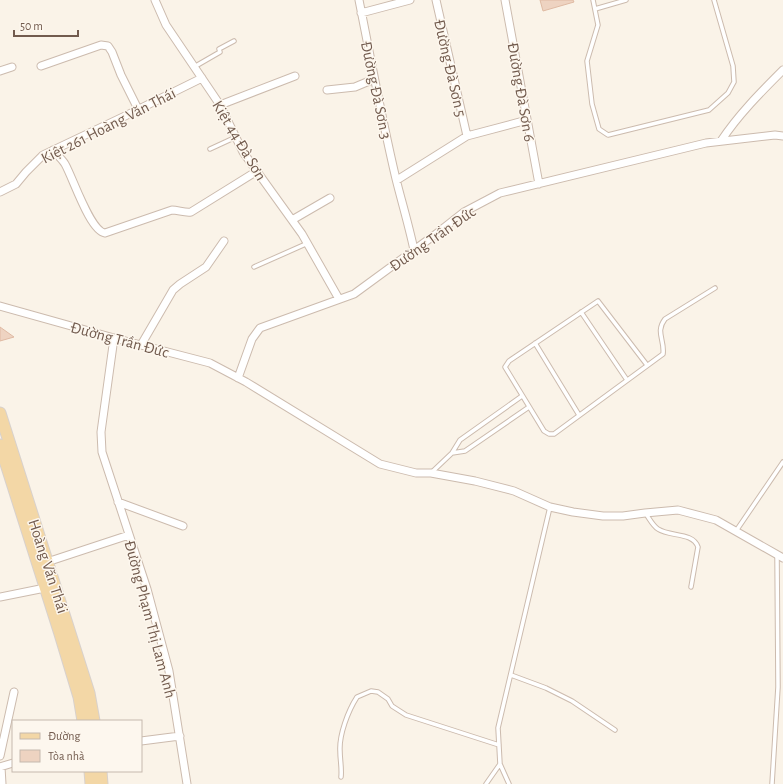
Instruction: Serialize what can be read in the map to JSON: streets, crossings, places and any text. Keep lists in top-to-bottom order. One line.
{"streets":{"main road":["Hoàng Văn Thái"],"street":["Đường Đà Sơn 5","Đường Đà Sơn 3","Đường Đà Sơn 6","Kiệt 261 Hoàng Văn Thái","Kiệt 44 Đà Sơn","Đường Trần Đức","Đường Phạm Thị Lam Anh"]},"crossings":[["Đường Đà Sơn 3","Đường Trần Đức"],["Đường Đà Sơn 6","Đường Trần Đức"],["Kiệt 261 Hoàng Văn Thái","Kiệt 44 Đà Sơn"],["Kiệt 44 Đà Sơn","Đường Trần Đức"],["Đường Trần Đức","Đường Phạm Thị Lam Anh"]],"legend":["Đường","Tòa nhà"],"scale_bar":"50 m"}
